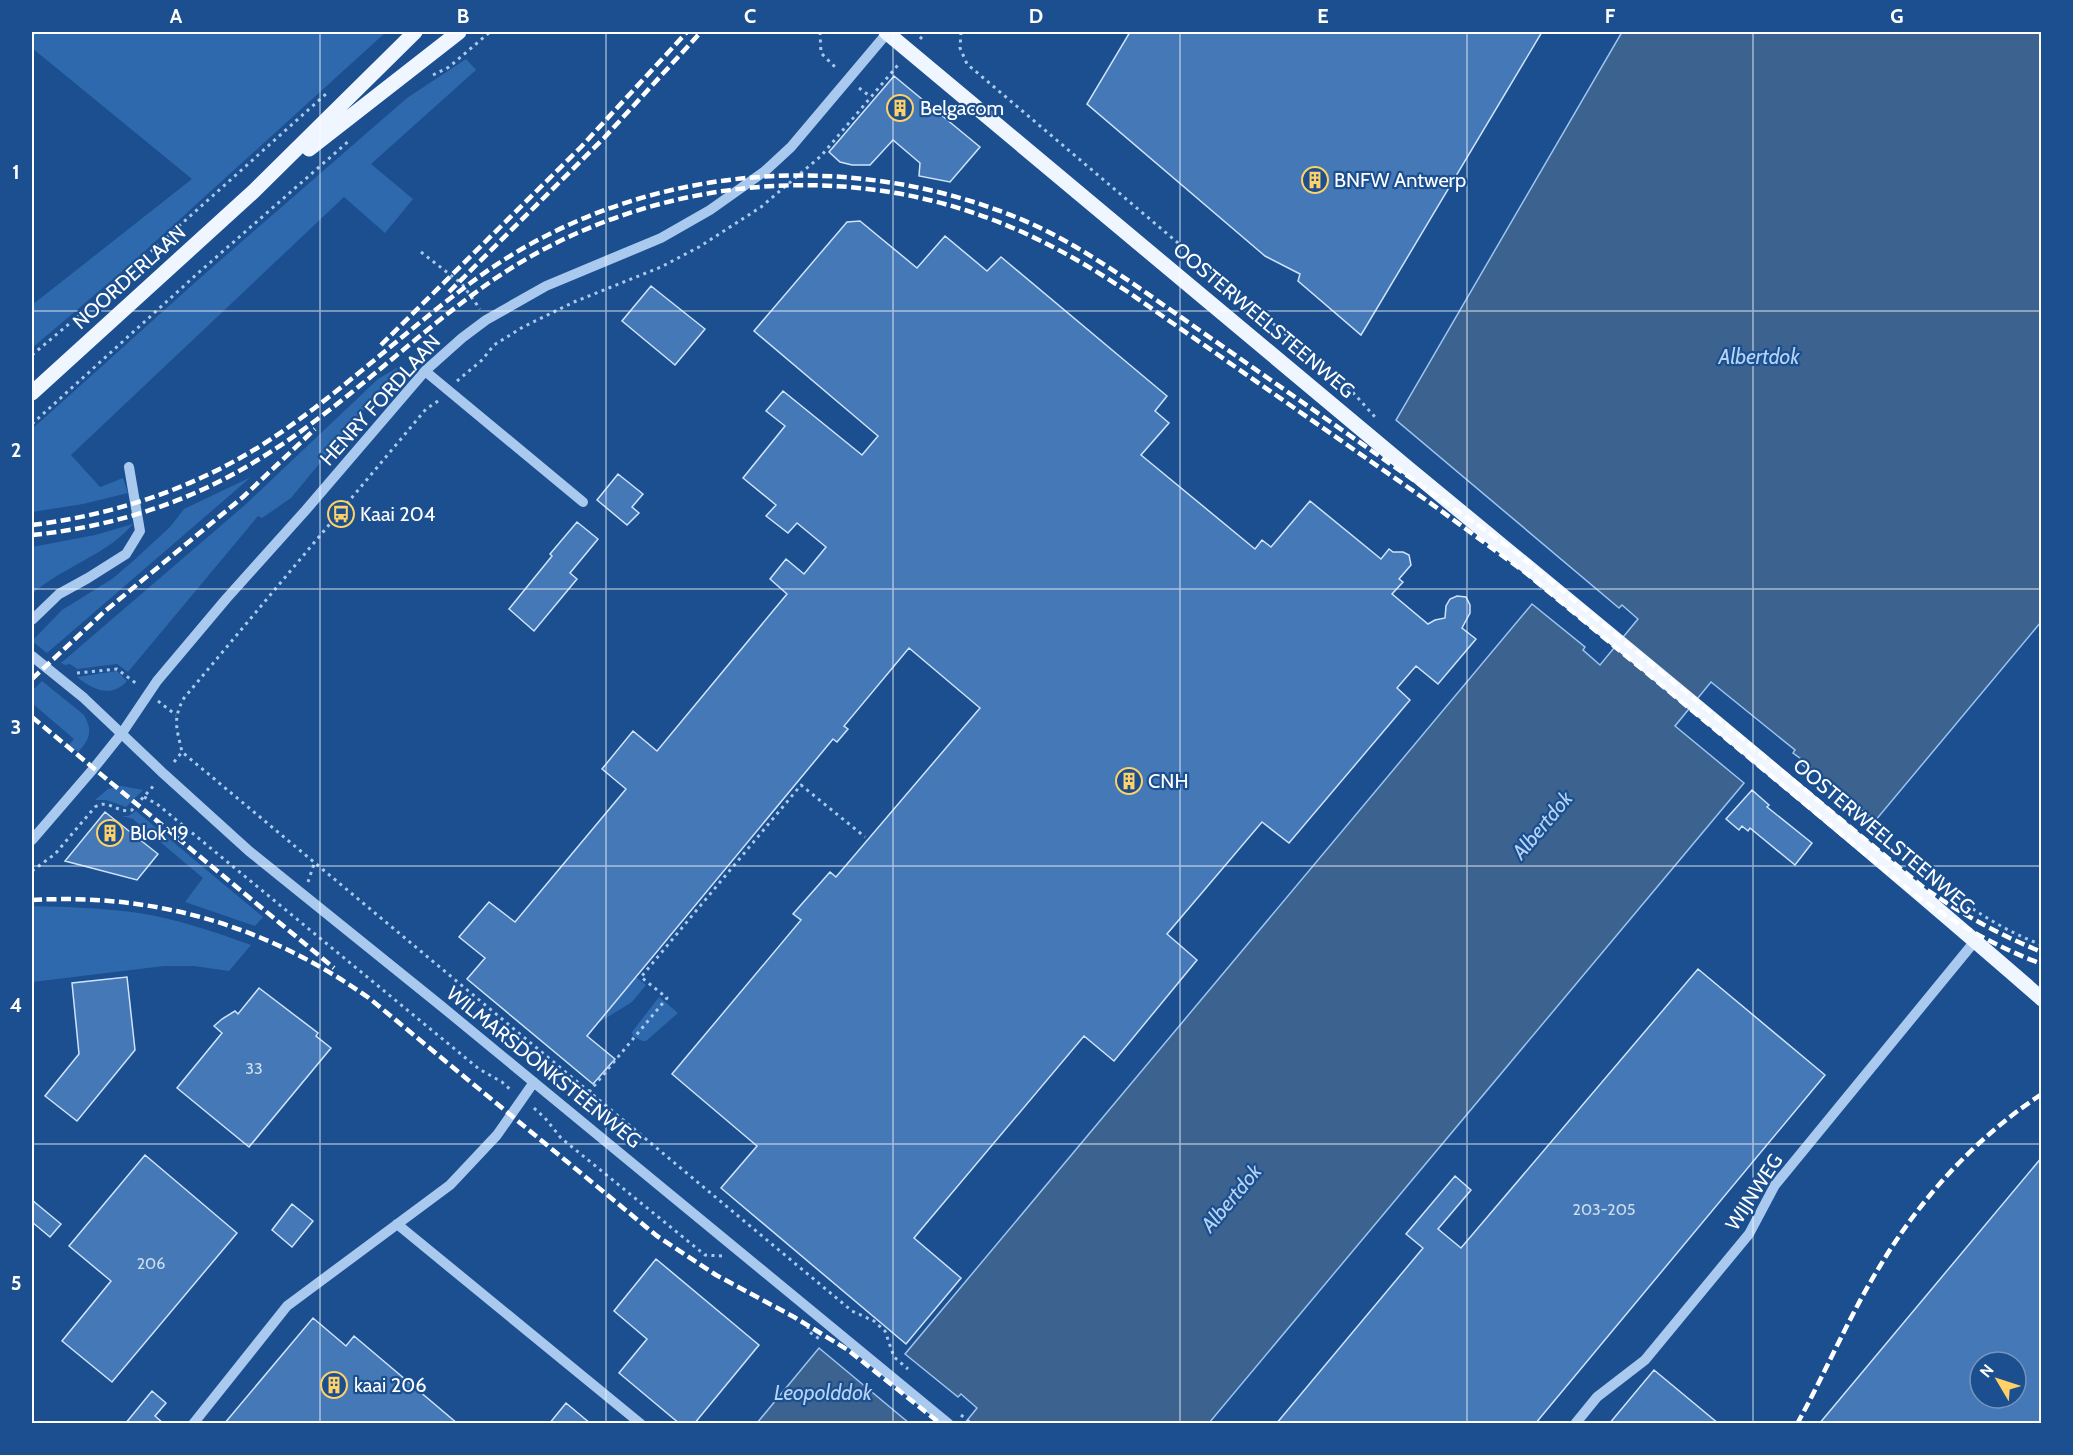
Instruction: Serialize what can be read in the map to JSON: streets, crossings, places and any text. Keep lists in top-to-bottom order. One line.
{"streets":{"main road":["NOORDERLAAN","OOSTERWEELSTEENWEG"],"street":["HENRY FORDLAAN","WILMARSDONKSTEENWEG","WIJNWEG"]},"crossings":[["OOSTERWEELSTEENWEG","HENRY FORDLAAN"],["OOSTERWEELSTEENWEG","WIJNWEG"],["HENRY FORDLAAN","WILMARSDONKSTEENWEG"]],"water":["Albertdok","Leopolddok"],"places":{"building":["Belgacom","BNFW Antwerp","CNH","Blok 19","kaai 206"],"bus stop":["Kaai 204"]},"house_numbers":["33","203-205","206"],"north":"top left","grid":{"columns":["A","B","C","D","E","F","G"],"rows":["1","2","3","4","5"]}}
